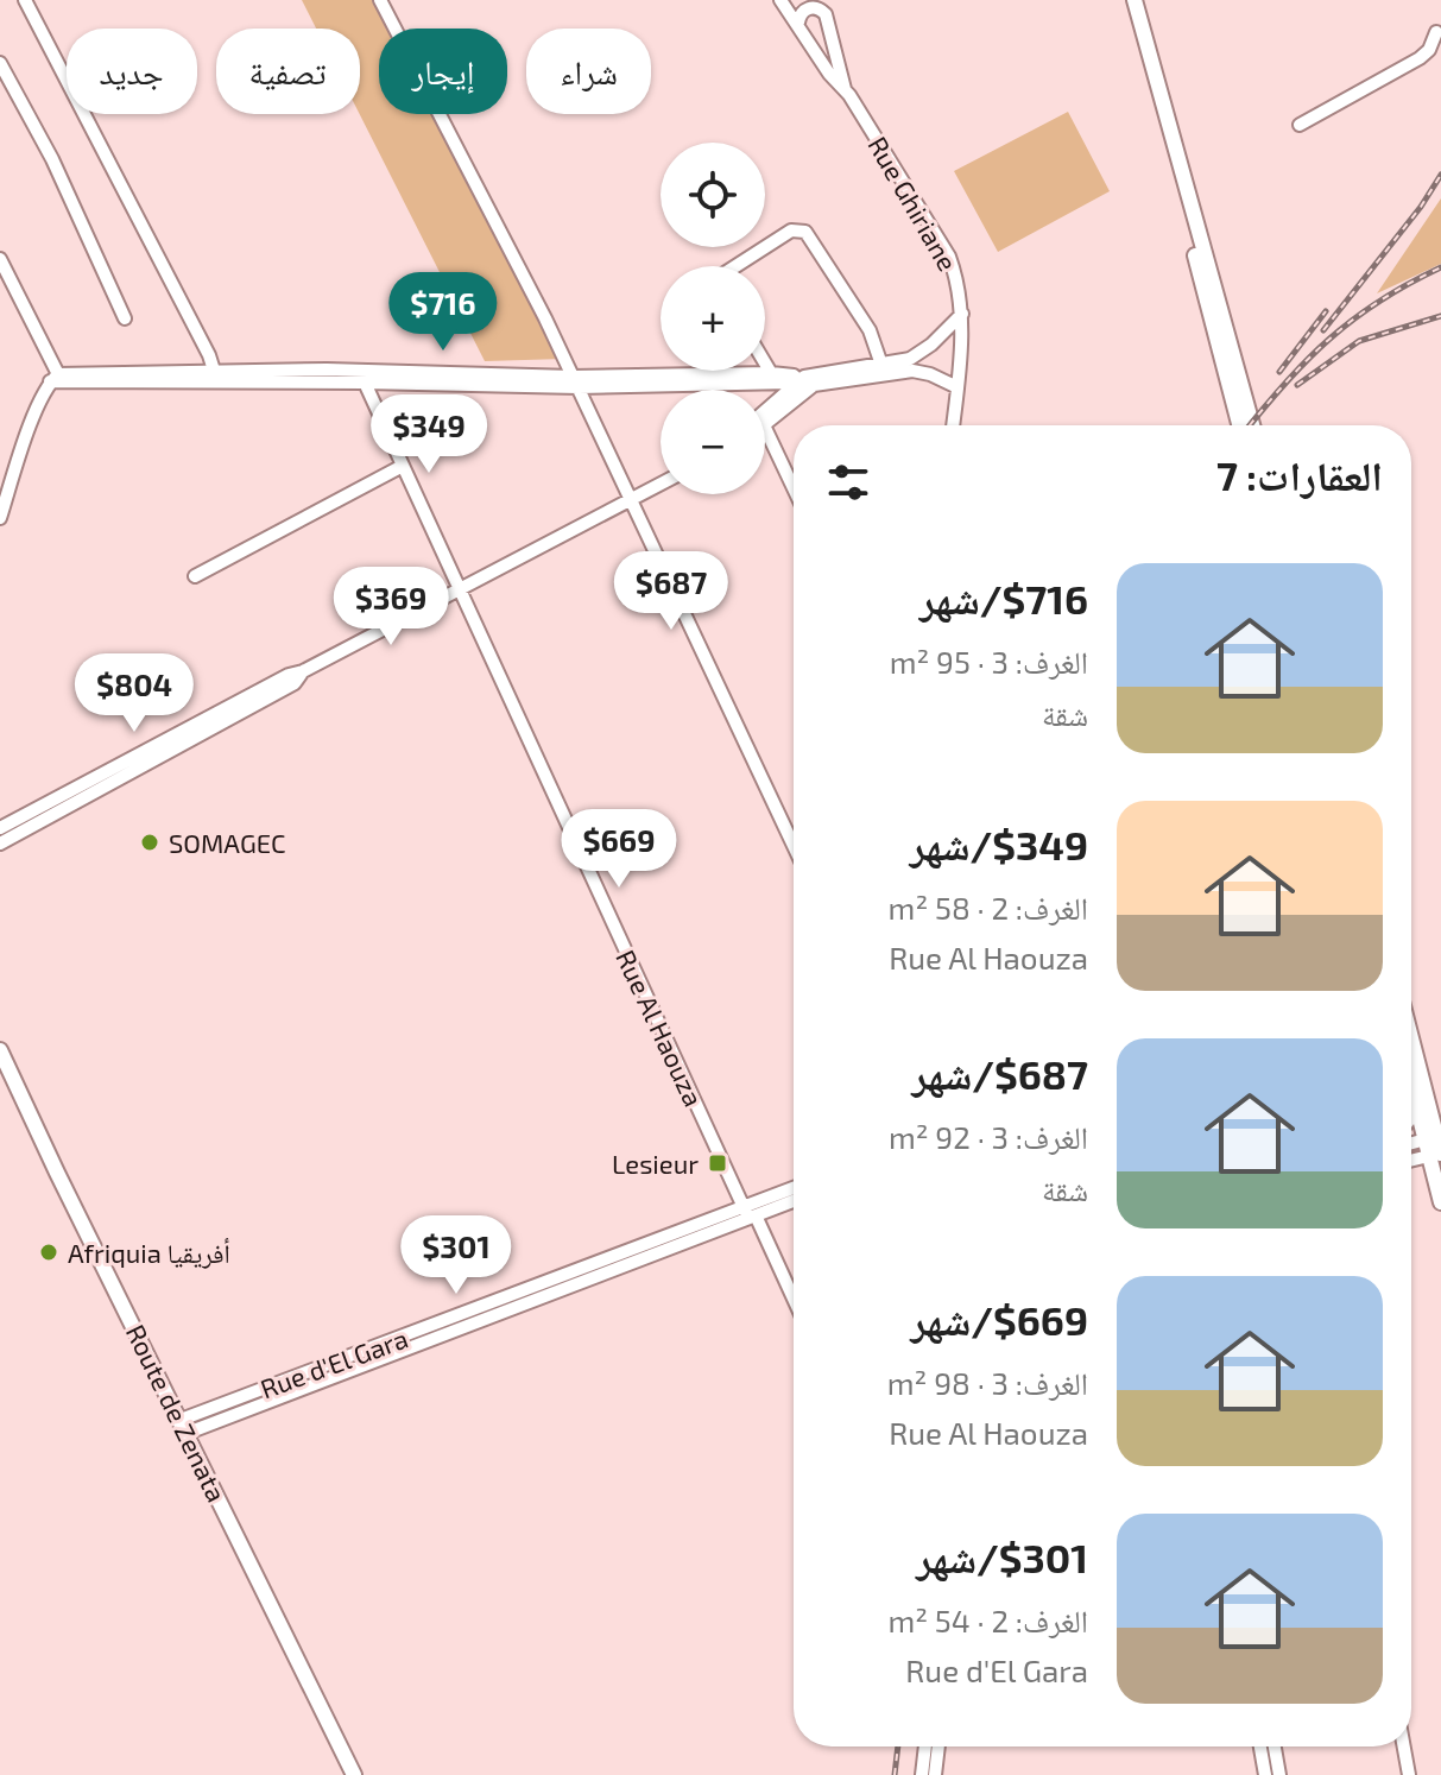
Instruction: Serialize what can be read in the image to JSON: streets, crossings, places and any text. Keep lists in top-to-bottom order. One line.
{"streets":{"main road":["Route de Zenata"],"street":["Rue Ghiriane","Rue Al Haouza","Rue d'El Gara"]},"crossings":[["Rue Al Haouza","Rue d'El Gara"],["Rue d'El Gara","Route de Zenata"]],"places":{"other":["SOMAGEC","Afriquia أفريقيا"],"transit":["Lesieur"]},"page":{"chip":["شراء","إيجار","تصفية","جديد"],"map_buttons":["+","−"],"price":["$716","$349","$687","$369","$804","$669","$301"],"heading":"العقارات: 7","list":[{"name":"$716/شهر","note":"الغرف: 3 · 95 m² · شقة"},{"name":"$349/شهر","note":"الغرف: 2 · 58 m² · Rue Al Haouza"},{"name":"$687/شهر","note":"الغرف: 3 · 92 m² · شقة"},{"name":"$669/شهر","note":"الغرف: 3 · 98 m² · Rue Al Haouza"},{"name":"$301/شهر","note":"الغرف: 2 · 54 m² · Rue d'El Gara"}]}}
